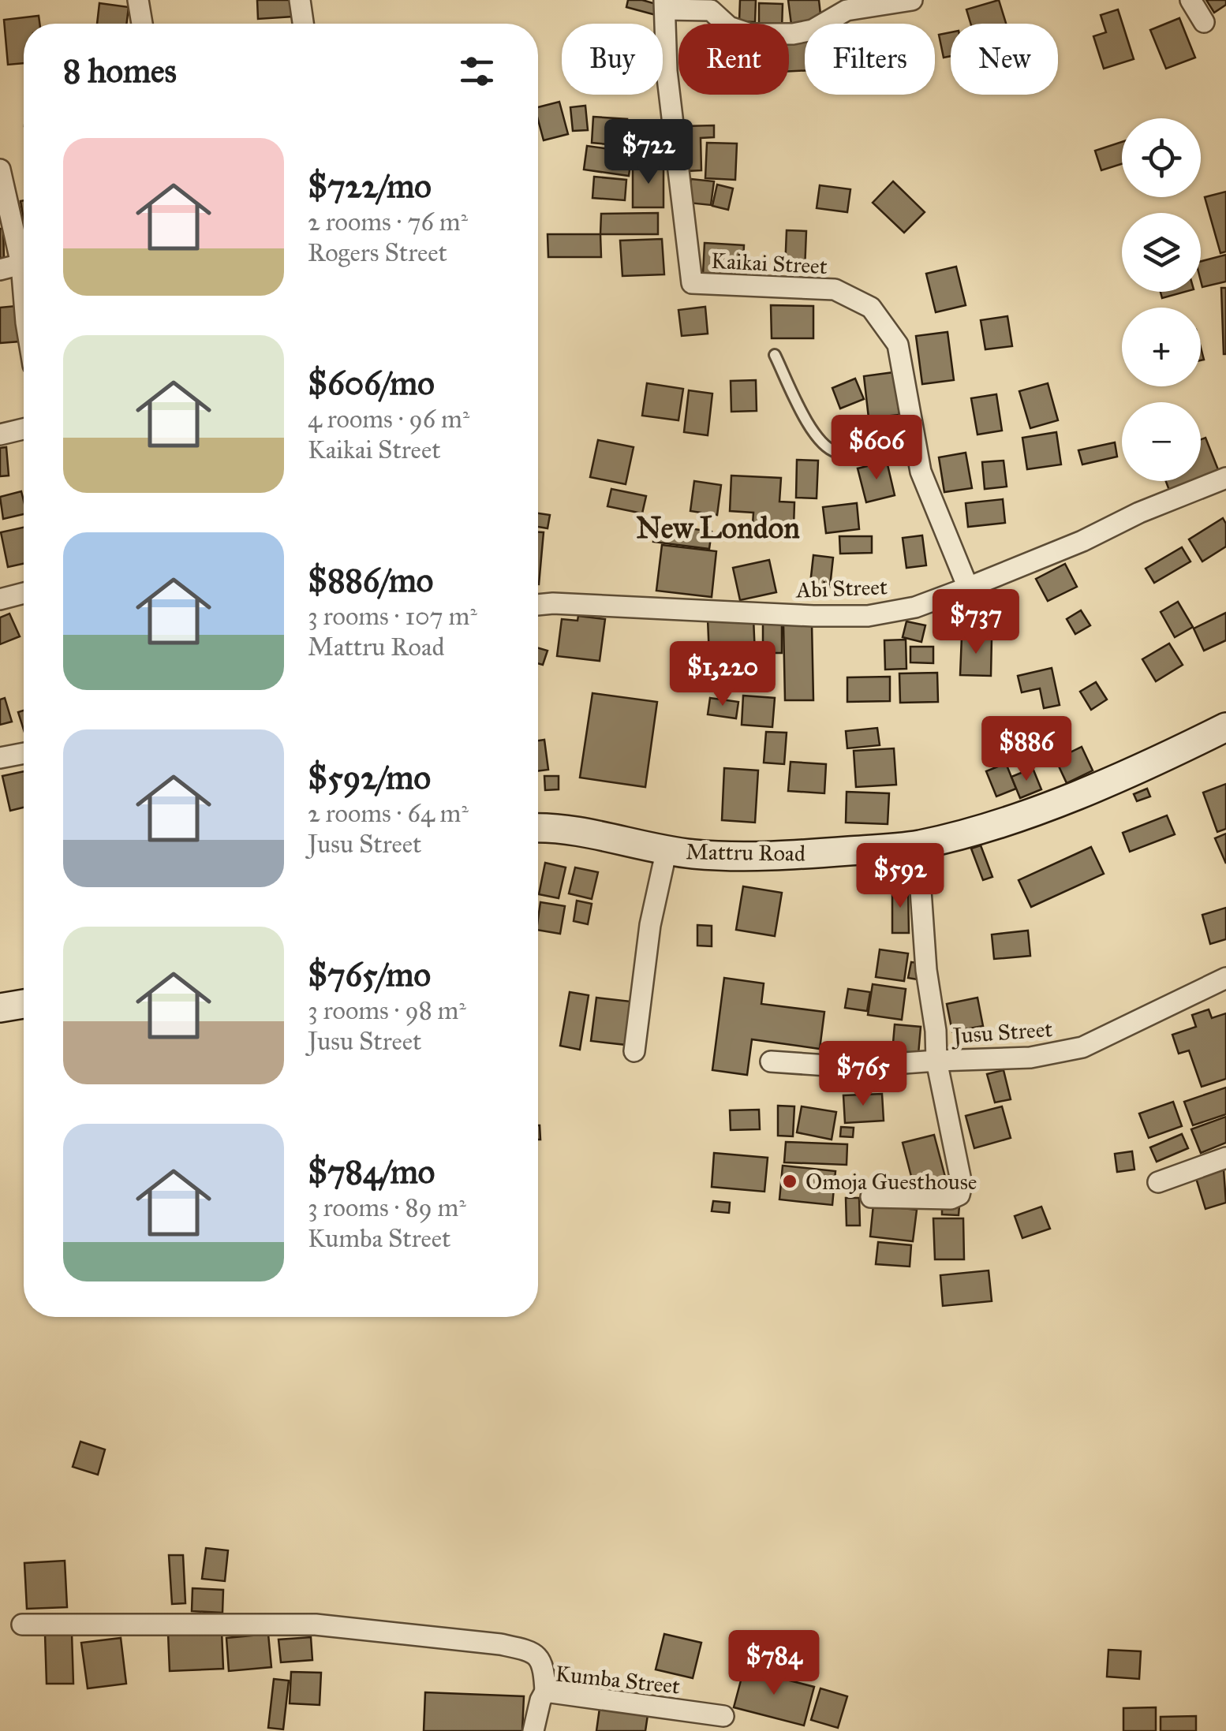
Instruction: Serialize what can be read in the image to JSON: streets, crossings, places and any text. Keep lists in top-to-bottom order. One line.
{"streets":{"main road":["Mattru Road"],"street":["Kaikai Street","Abi Street","Jusu Street","Kumba Street"]},"crossings":[["Kaikai Street","Abi Street"],["Mattru Road","Jusu Street"]],"districts":["New London"],"places":["Omoja Guesthouse"],"page":{"chip":["Buy","Rent","Filters","New"],"heading":"8 homes","map_buttons":["+","−"],"list":[{"name":"$722/mo","note":"2 rooms · 76 m² · Rogers Street"},{"name":"$606/mo","note":"4 rooms · 96 m² · Kaikai Street"},{"name":"$886/mo","note":"3 rooms · 107 m² · Mattru Road"},{"name":"$592/mo","note":"2 rooms · 64 m² · Jusu Street"},{"name":"$765/mo","note":"3 rooms · 98 m² · Jusu Street"},{"name":"$784/mo","note":"3 rooms · 89 m² · Kumba Street"}],"price":["$722","$606","$737","$1,220","$886","$592","$765","$784"]}}
